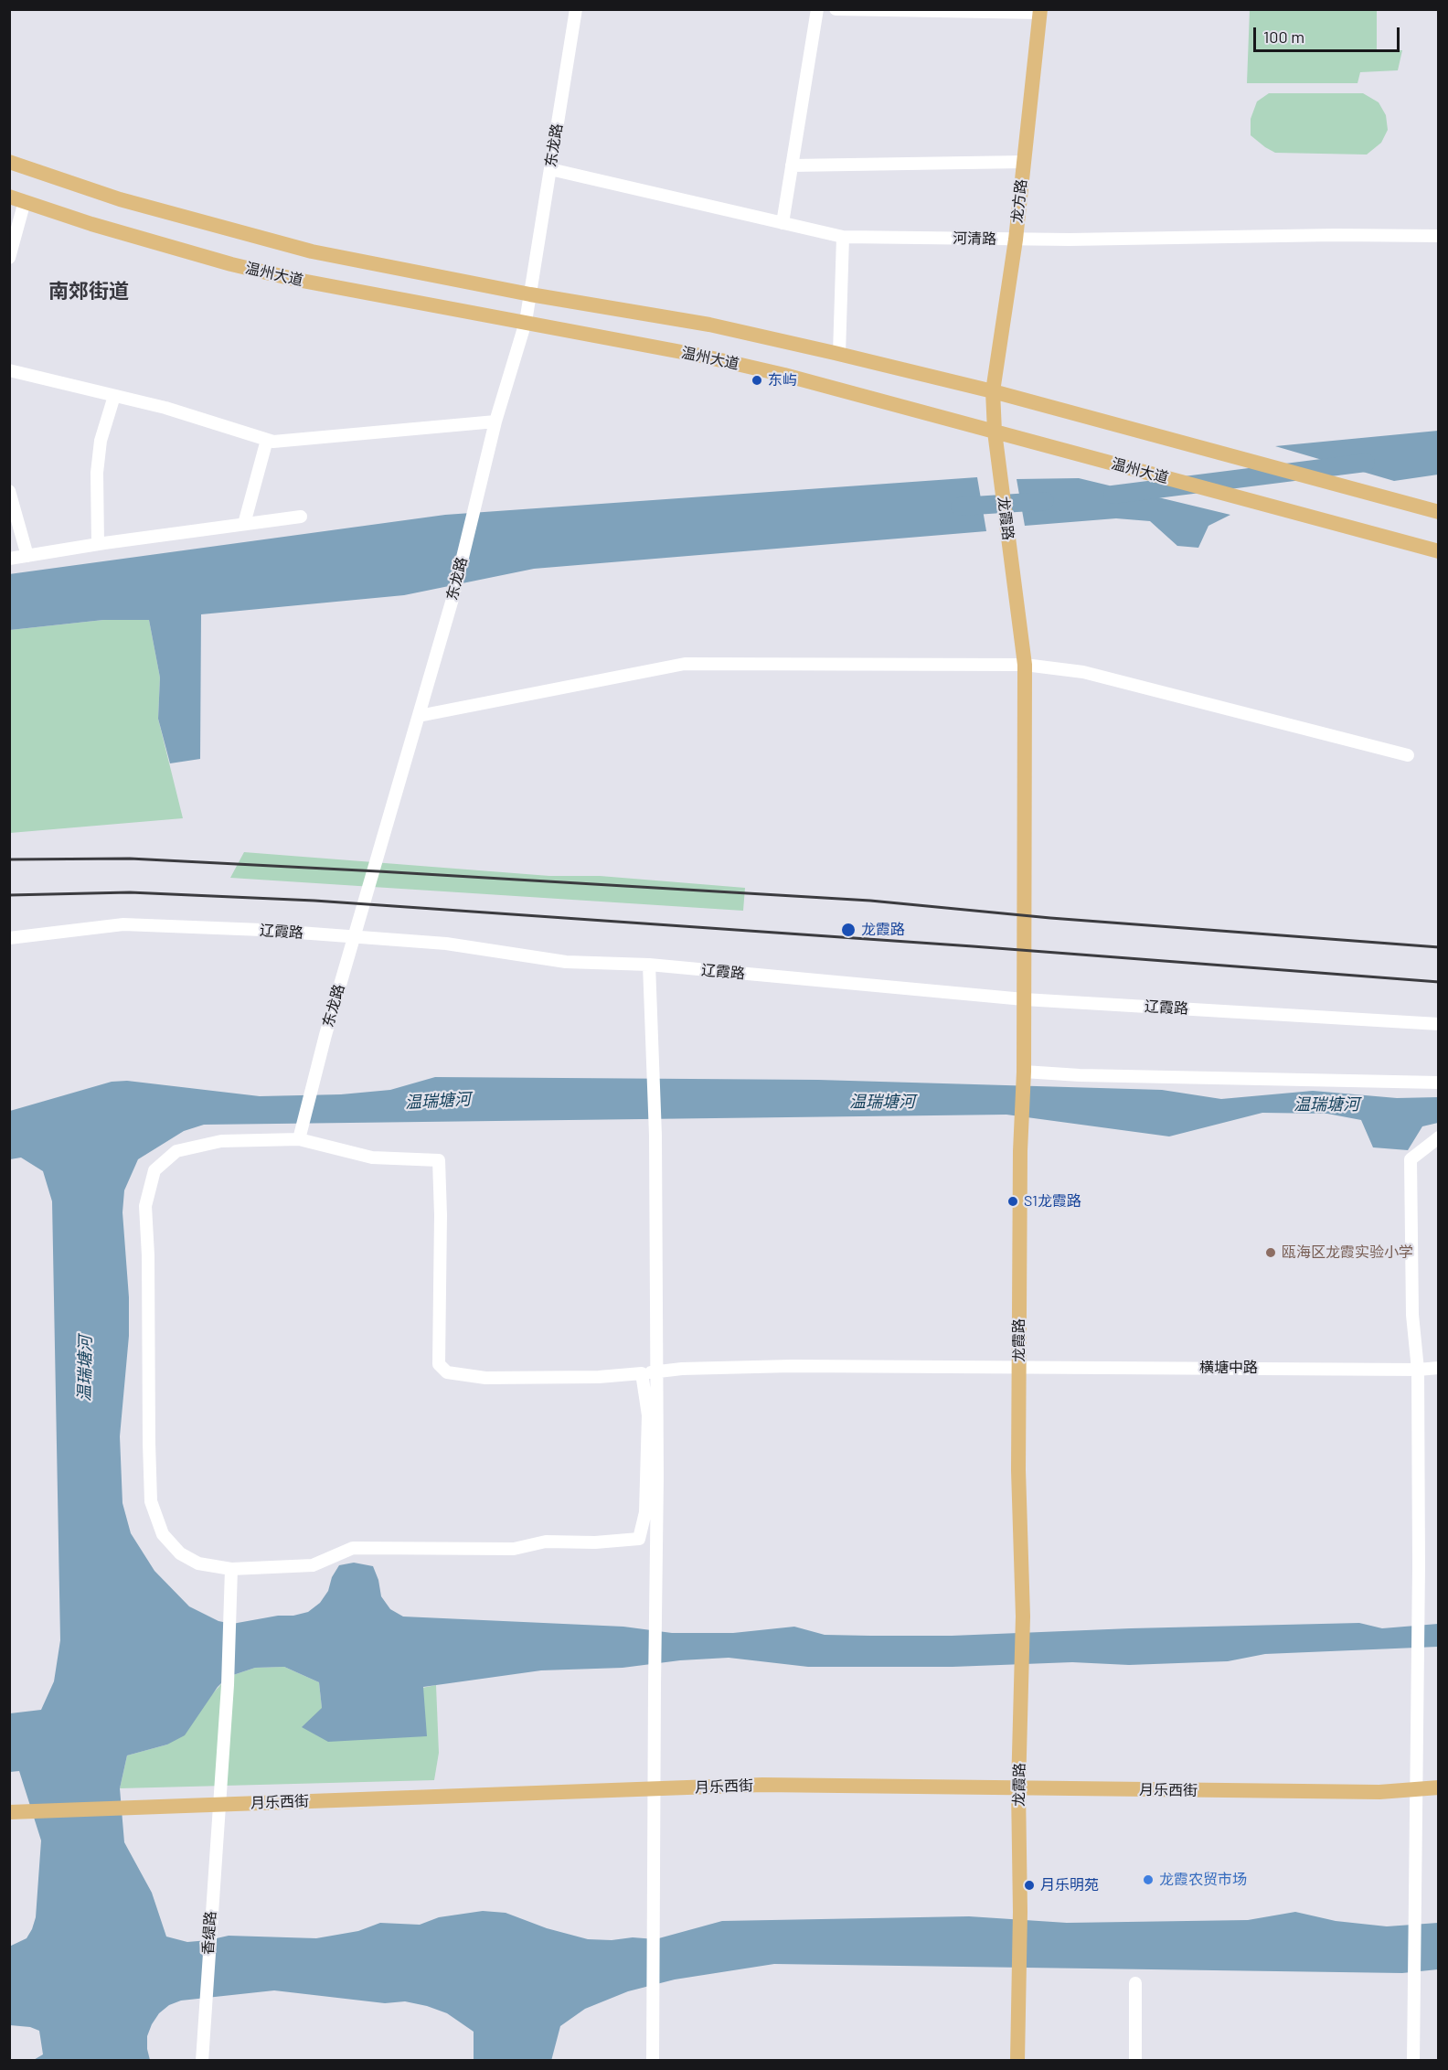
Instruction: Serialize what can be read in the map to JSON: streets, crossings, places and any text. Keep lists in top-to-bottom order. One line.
{"streets":{"main road":["龙方路","温州大道","龙霞路","月乐西街"],"street":["东龙路","河清路","辽霞路","横塘中路","香缇路"]},"crossings":[["东龙路","河清路"],["东龙路","温州大道"],["东龙路","横塘中路"],["龙方路","河清路"],["龙方路","温州大道"],["龙方路","龙霞路"],["温州大道","龙霞路"],["龙霞路","辽霞路"],["龙霞路","横塘中路"],["龙霞路","月乐西街"],["月乐西街","香缇路"]],"districts":["南郊街道"],"water":["温瑞塘河"],"places":["东屿","龙霞路","S1龙霞路","瓯海区龙霞实验小学","龙霞农贸市场","月乐明苑"],"scale_bar":"100 m"}
